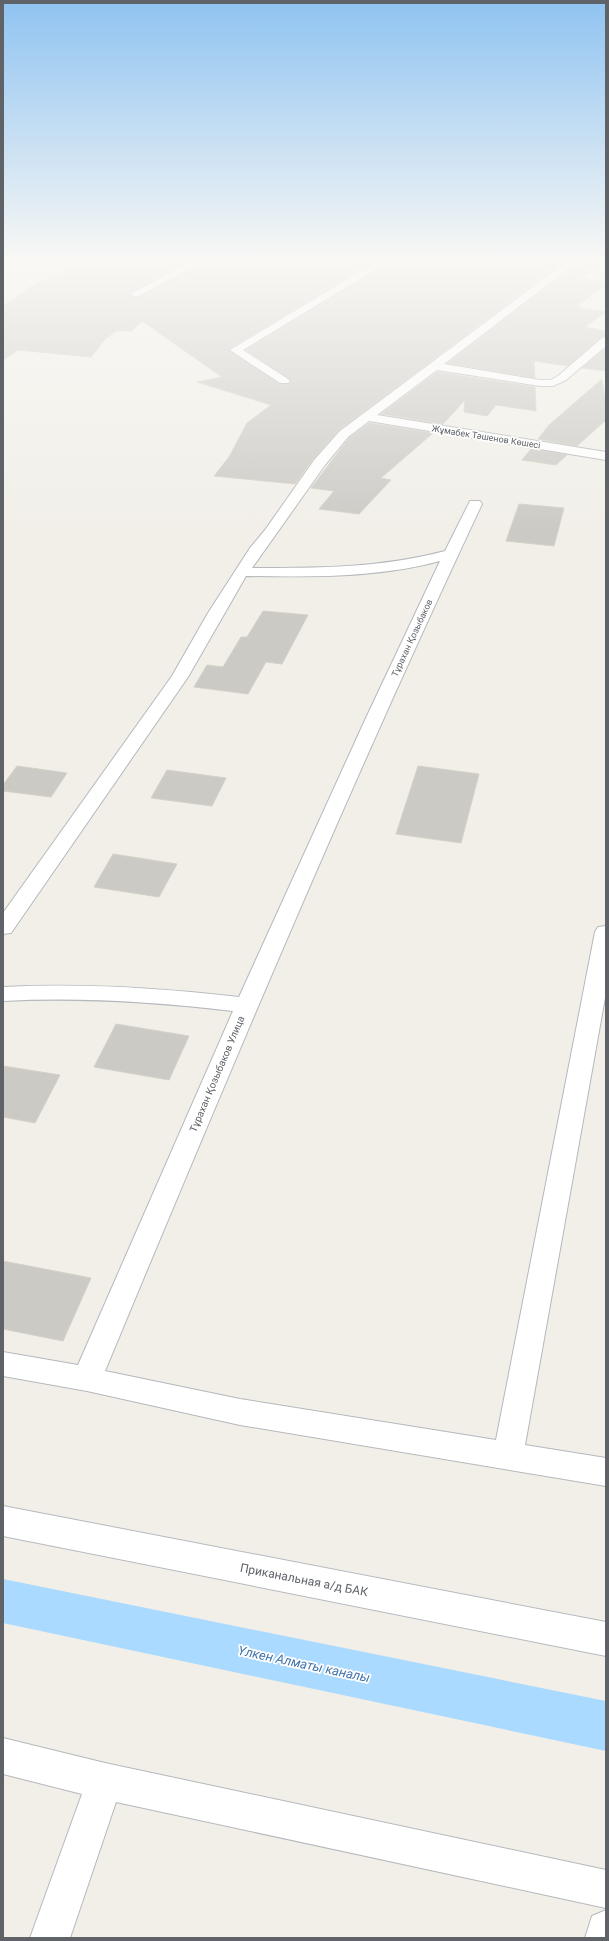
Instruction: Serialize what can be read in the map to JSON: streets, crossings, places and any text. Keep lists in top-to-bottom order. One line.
{"streets":{"street":["Жұмабек Тәшенов Көшесі","Тұрахан Қозыбаков","Тұрахан Қозыбаков Улица","Приканальная а/д БАК"]},"crossings":[["Тұрахан Қозыбаков","Тұрахан Қозыбаков Улица"]],"water":["Үлкен Алматы каналы"]}
